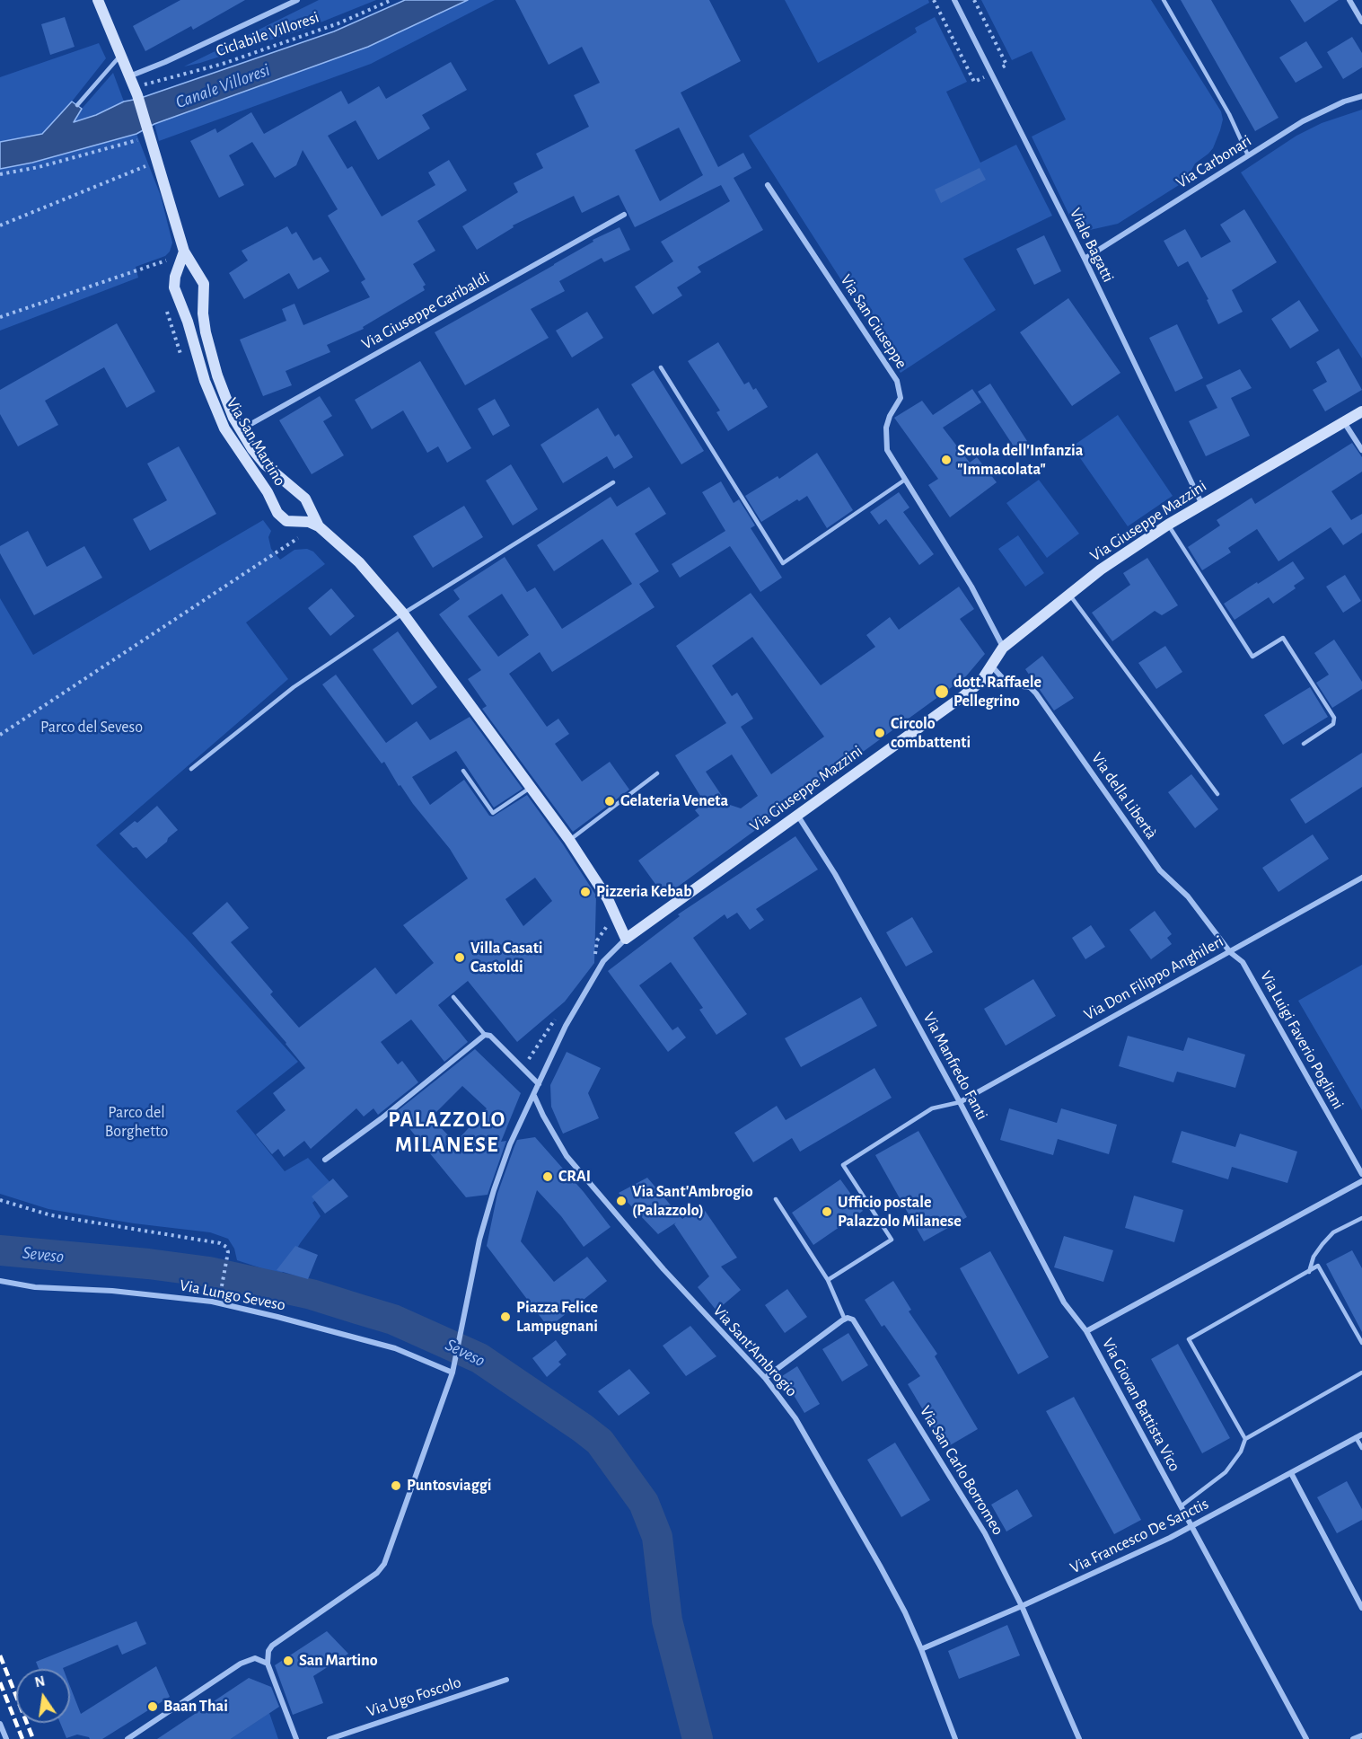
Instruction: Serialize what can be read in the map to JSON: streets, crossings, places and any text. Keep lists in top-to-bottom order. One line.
{"streets":{"street":["Via Carbonari","Viale Bagatti","Via Giuseppe Garibaldi","Via San Giuseppe","Via San Martino","Via Giuseppe Mazzini","Via della Libertà","Via Don Filippo Anghileri","Via Luigi Faverio Pogliani","Via Manfredo Fanti","Via Lungo Seveso","Via Sant'Ambrogio","Via Giovan Battista Vico","Via San Carlo Borromeo","Via Francesco De Sanctis","Via Ugo Foscolo"],"path":["Ciclabile Villoresi"]},"crossings":[["Via Carbonari","Viale Bagatti"],["Viale Bagatti","Via Giuseppe Mazzini"],["Via Giuseppe Garibaldi","Via San Martino"],["Via San Giuseppe","Via Giuseppe Mazzini"],["Via San Martino","Via Giuseppe Mazzini"],["Via Giuseppe Mazzini","Via della Libertà"],["Via Giuseppe Mazzini","Via Manfredo Fanti"],["Via Giuseppe Mazzini","Via Lungo Seveso"],["Via Giuseppe Mazzini","Via Sant'Ambrogio"],["Via della Libertà","Via Don Filippo Anghileri"],["Via della Libertà","Via Luigi Faverio Pogliani"],["Via Don Filippo Anghileri","Via Luigi Faverio Pogliani"],["Via Don Filippo Anghileri","Via Manfredo Fanti"],["Via Manfredo Fanti","Via Giovan Battista Vico"],["Via Sant'Ambrogio","Via Francesco De Sanctis"],["Via Giovan Battista Vico","Via Francesco De Sanctis"],["Via San Carlo Borromeo","Via Francesco De Sanctis"]],"districts":["PALAZZOLO MILANESE"],"water":["Canale Villoresi","Seveso"],"parks":["Parco del Seveso","Parco del Borghetto"],"places":["Scuola dell'Infanzia \"Immacolata\"","dott. Raffaele Pellegrino","Circolo combattenti","Gelateria Veneta","Pizzeria Kebab","Villa Casati Castoldi","CRAI","Via Sant'Ambrogio (Palazzolo)","Ufficio postale Palazzolo Milanese","Piazza Felice Lampugnani","Puntosviaggi","San Martino","Baan Thai"],"north":"top"}
